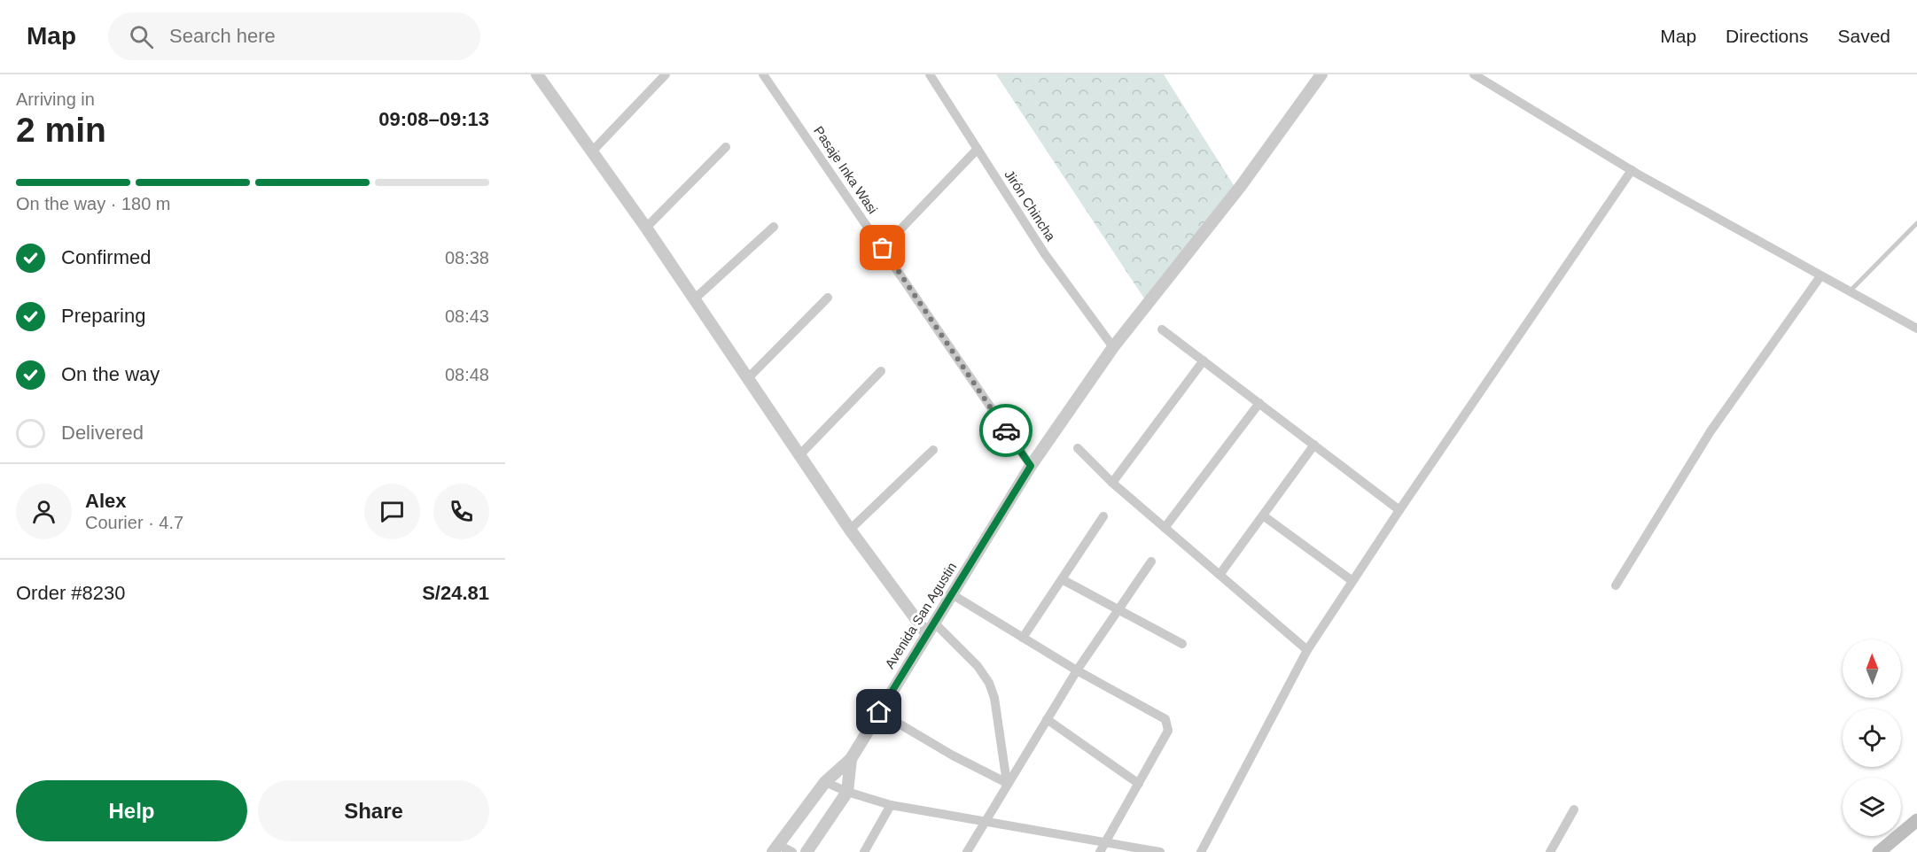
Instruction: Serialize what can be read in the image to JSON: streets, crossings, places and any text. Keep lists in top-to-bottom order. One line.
{"streets":{"street":["Pasaje Inka Wasi","Jirón Chincha","Avenida San Agustin"]},"crossings":[["Pasaje Inka Wasi","Avenida San Agustin"],["Jirón Chincha","Avenida San Agustin"]],"north":"top","page":{"header":"Map","search":"Search here","nav":["Map","Directions","Saved"],"heading":["2 min","Arriving in","09:08–09:13"],"panel":["Alex","Courier · 4.7","Order #8230","S/24.81"],"bar":"On the way · 180 m","list":[["Confirmed","08:38"],["Preparing","08:43"],["On the way","08:48"],"Delivered"],"buttons":["Help","Share"]}}
